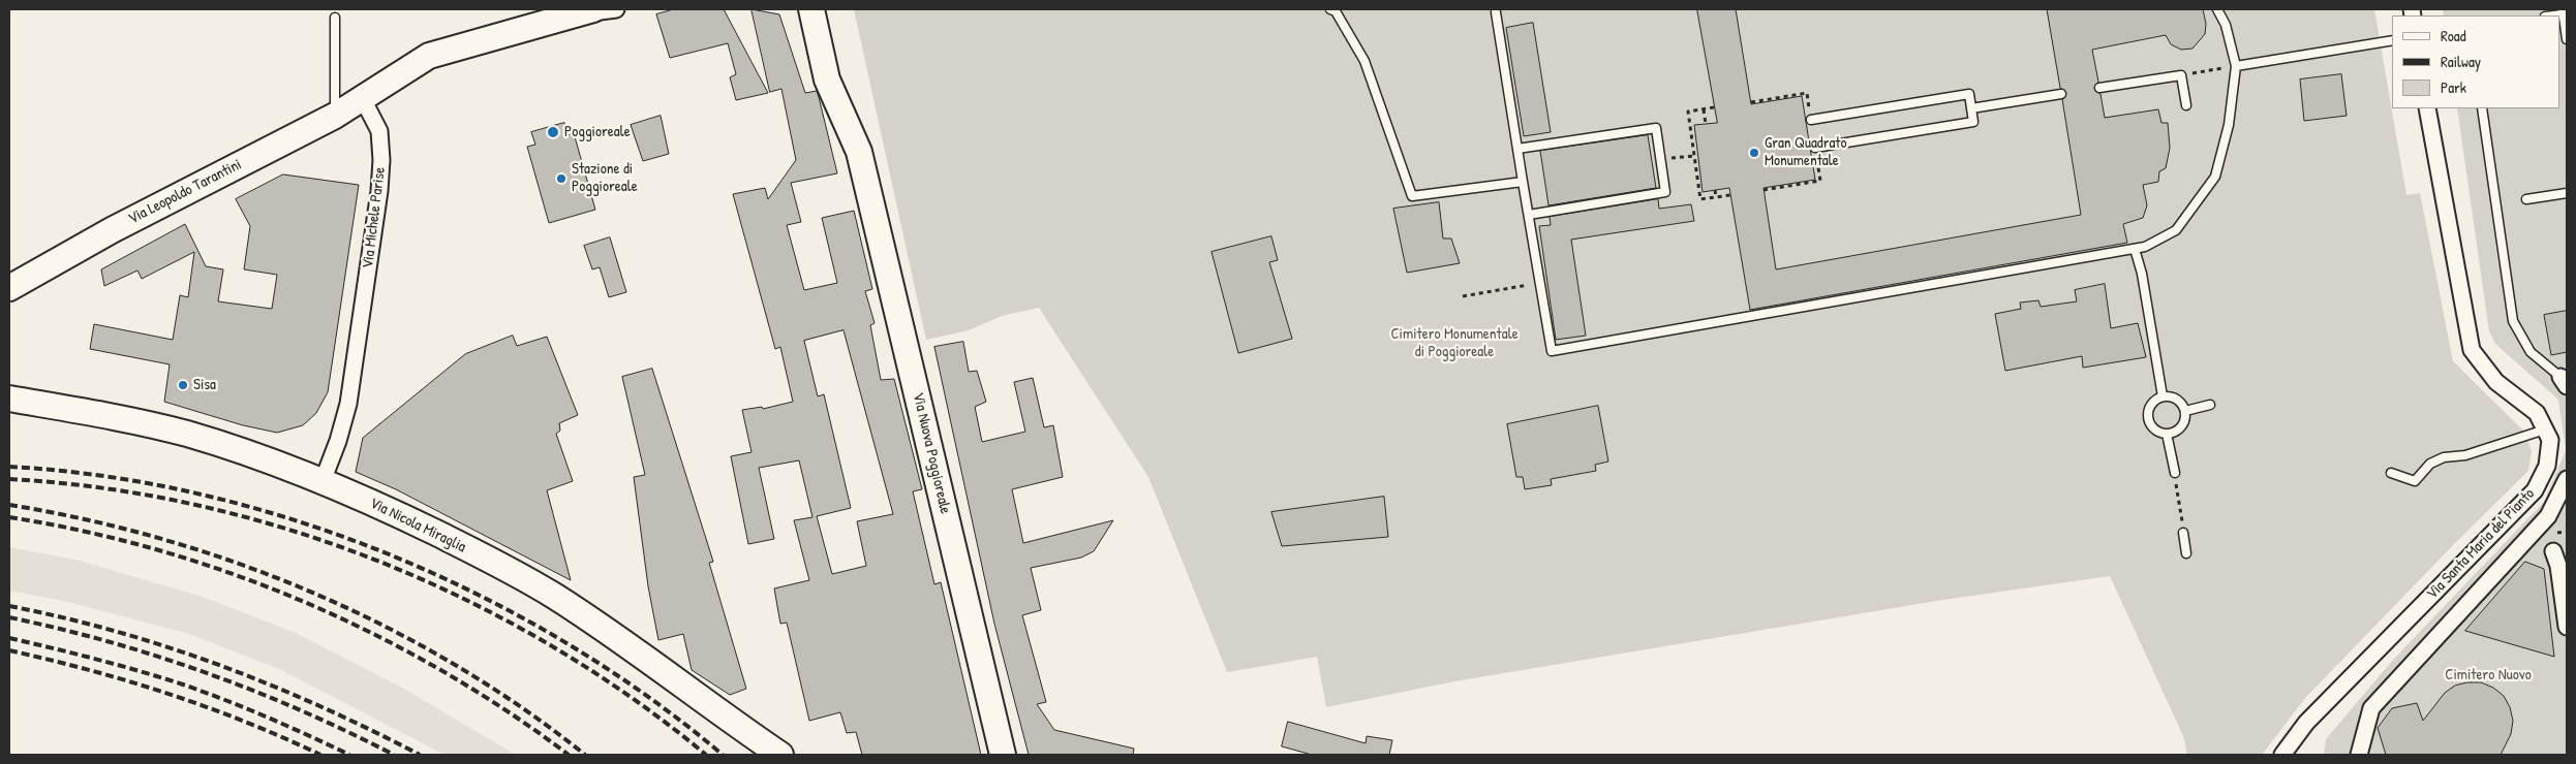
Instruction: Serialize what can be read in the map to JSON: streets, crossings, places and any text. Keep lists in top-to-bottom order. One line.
{"streets":{"main road":["Via Leopoldo Tarantini","Via Nuova Poggioreale","Via Nicola Miraglia"],"street":["Via Michele Parise","Via Santa Maria del Pianto"]},"crossings":[["Via Leopoldo Tarantini","Via Michele Parise"],["Via Michele Parise","Via Nicola Miraglia"]],"parks":["Cimitero Monumentale di Poggioreale","Cimitero Nuovo"],"places":["Poggioreale","Gran Quadrato Monumentale","Stazione di Poggioreale","Sisa"],"legend":["Road","Railway","Park"]}
